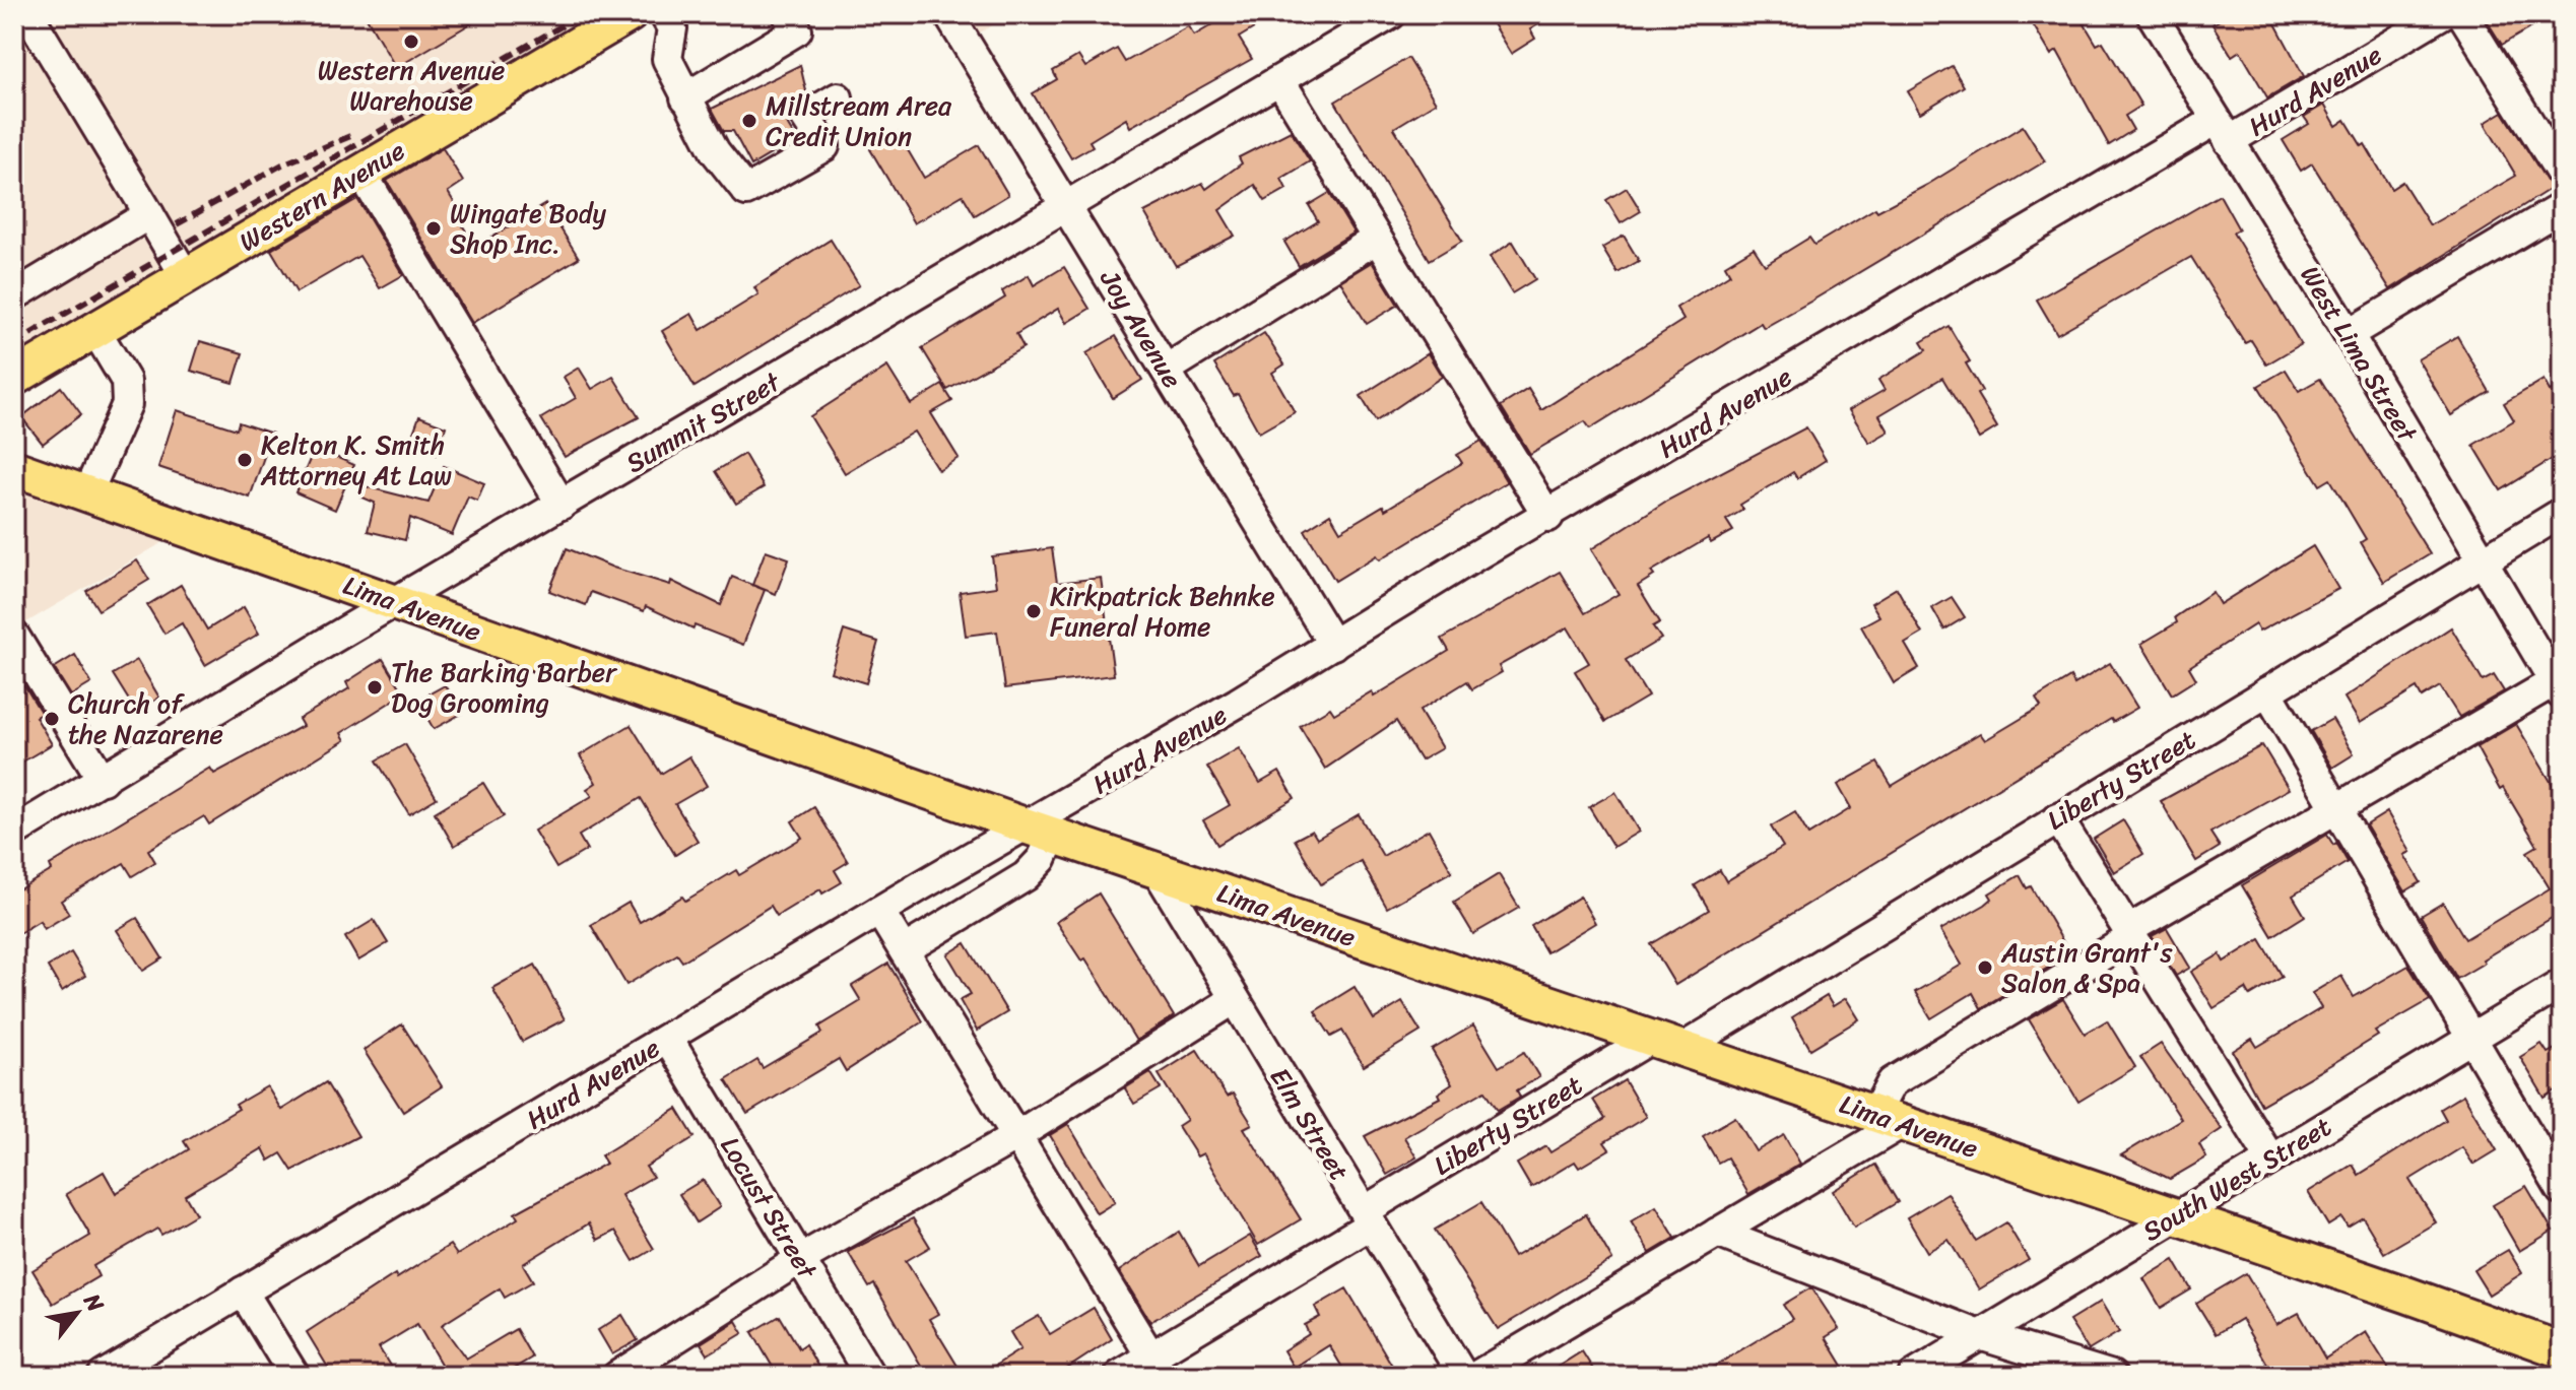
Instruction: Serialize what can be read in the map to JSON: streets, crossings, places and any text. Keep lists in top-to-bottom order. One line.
{"streets":{"main road":["Western Avenue","Lima Avenue"],"street":["Hurd Avenue","Joy Avenue","West Lima Street","Summit Street","Liberty Street","Elm Street","South West Street","Locust Street"]},"crossings":[["Hurd Avenue","Joy Avenue"],["Hurd Avenue","West Lima Street"],["Hurd Avenue","Lima Avenue"],["Hurd Avenue","Locust Street"],["Joy Avenue","Summit Street"],["West Lima Street","Liberty Street"],["Summit Street","Lima Avenue"],["Lima Avenue","Liberty Street"],["Lima Avenue","Elm Street"],["Lima Avenue","South West Street"],["Liberty Street","Elm Street"]],"places":["Western Avenue Warehouse","Millstream Area Credit Union","Wingate Body Shop Inc.","Kelton K. Smith Attorney At Law","Kirkpatrick Behnke Funeral Home","The Barking Barber Dog Grooming","Church of the Nazarene","Austin Grant's Salon & Spa"],"north":"top right"}
